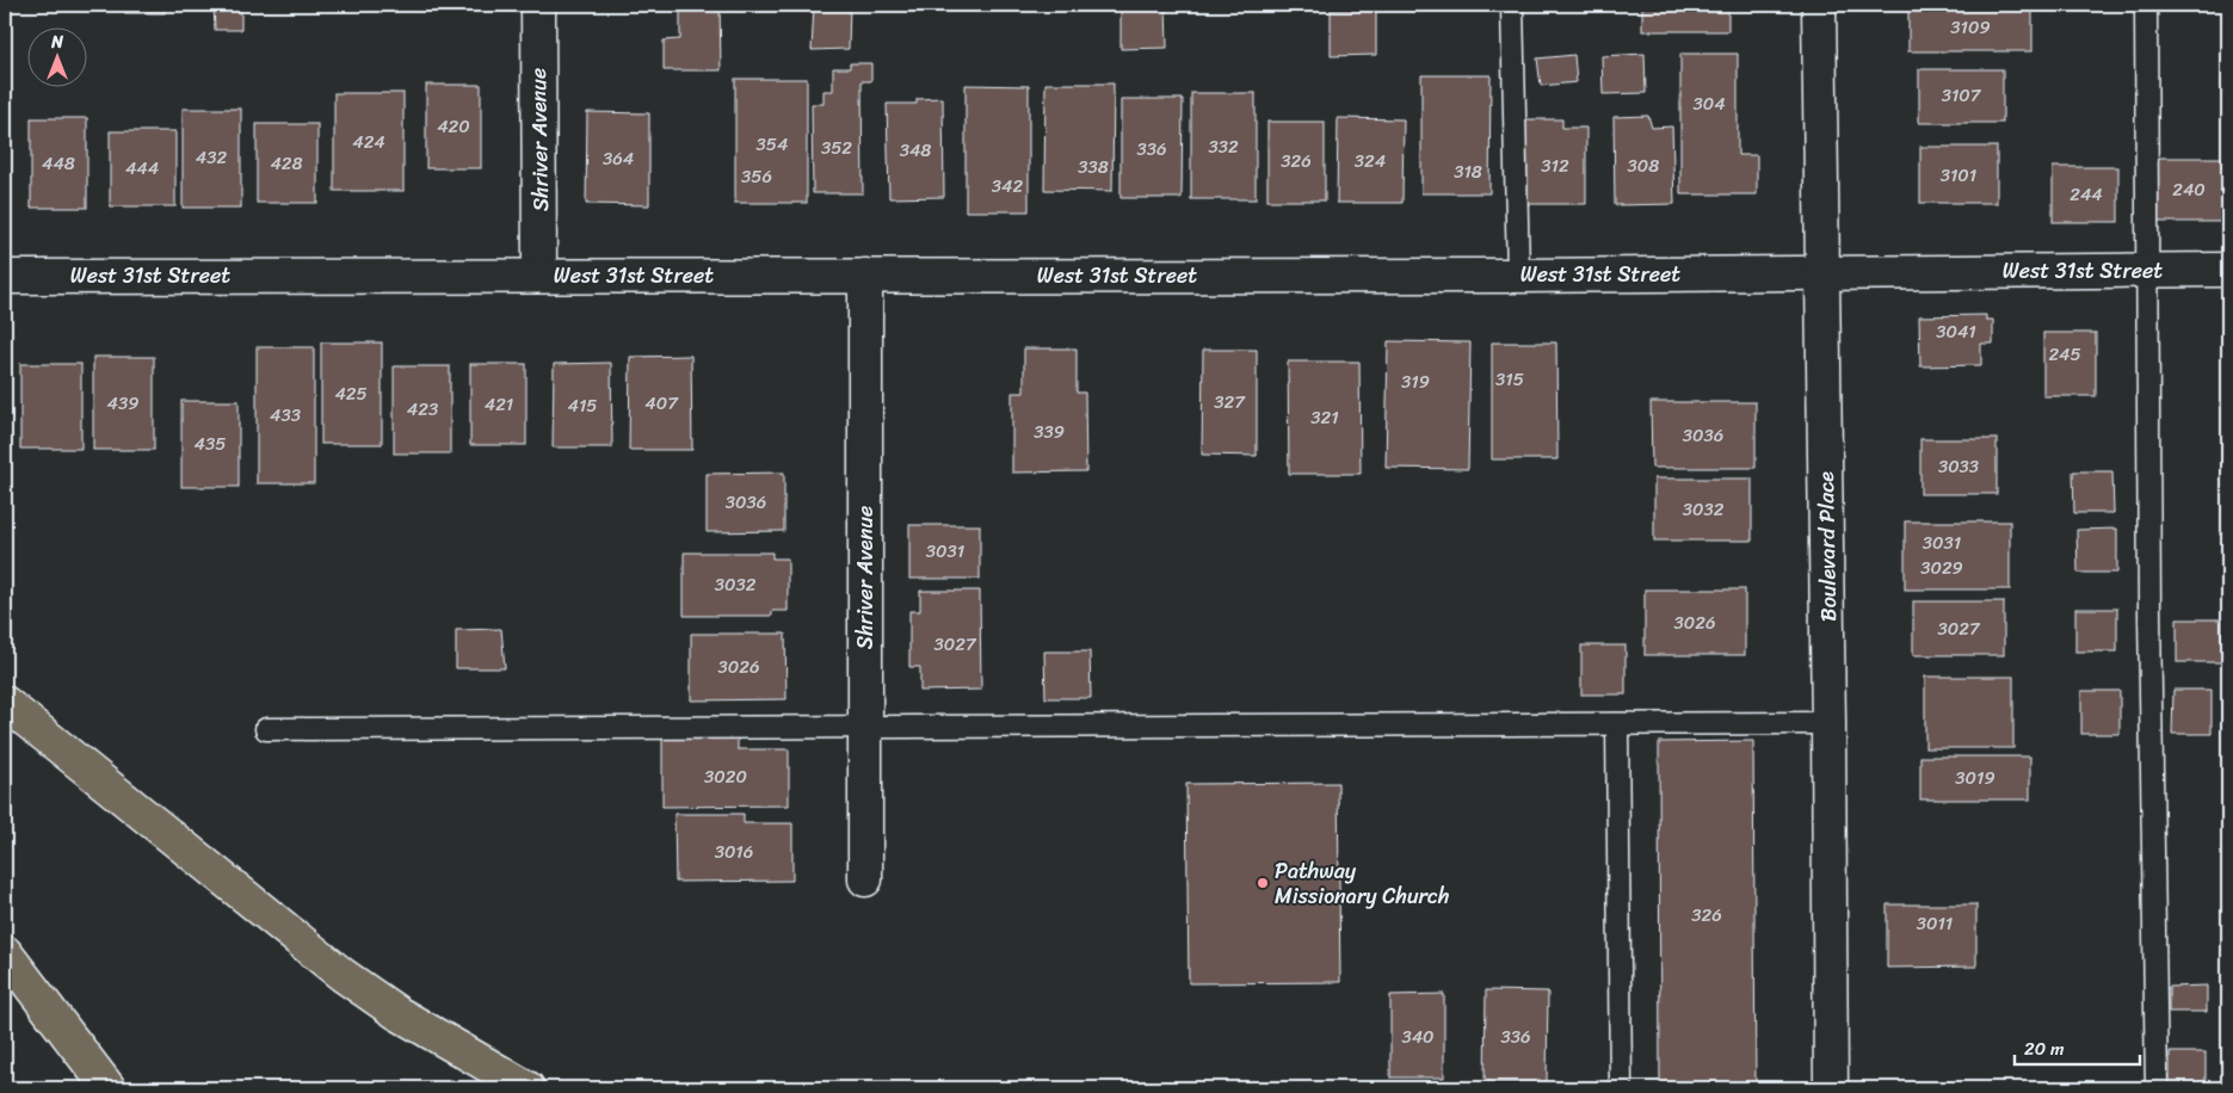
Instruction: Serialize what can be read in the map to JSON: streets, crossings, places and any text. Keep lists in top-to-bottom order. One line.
{"streets":{"street":["Shriver Avenue","West 31st Street","Boulevard Place"]},"crossings":[["Shriver Avenue","West 31st Street"],["West 31st Street","Boulevard Place"]],"places":["Pathway Missionary Church"],"house_numbers":["3109","3107","304","420","424","354","332","352","336","348","432","364","326","324","448","428","312","308","338","444","318","3101","356","342","240","244","3041","245","315","319","425","327","439","407","421","415","423","433","321","339","3036","435","3033","3036","3032","3031","3031","3029","3032","3026","3027","3027","3026","3020","3019","3016","326","3011","340","336"],"scale_bar":"20 m","north":"top"}
